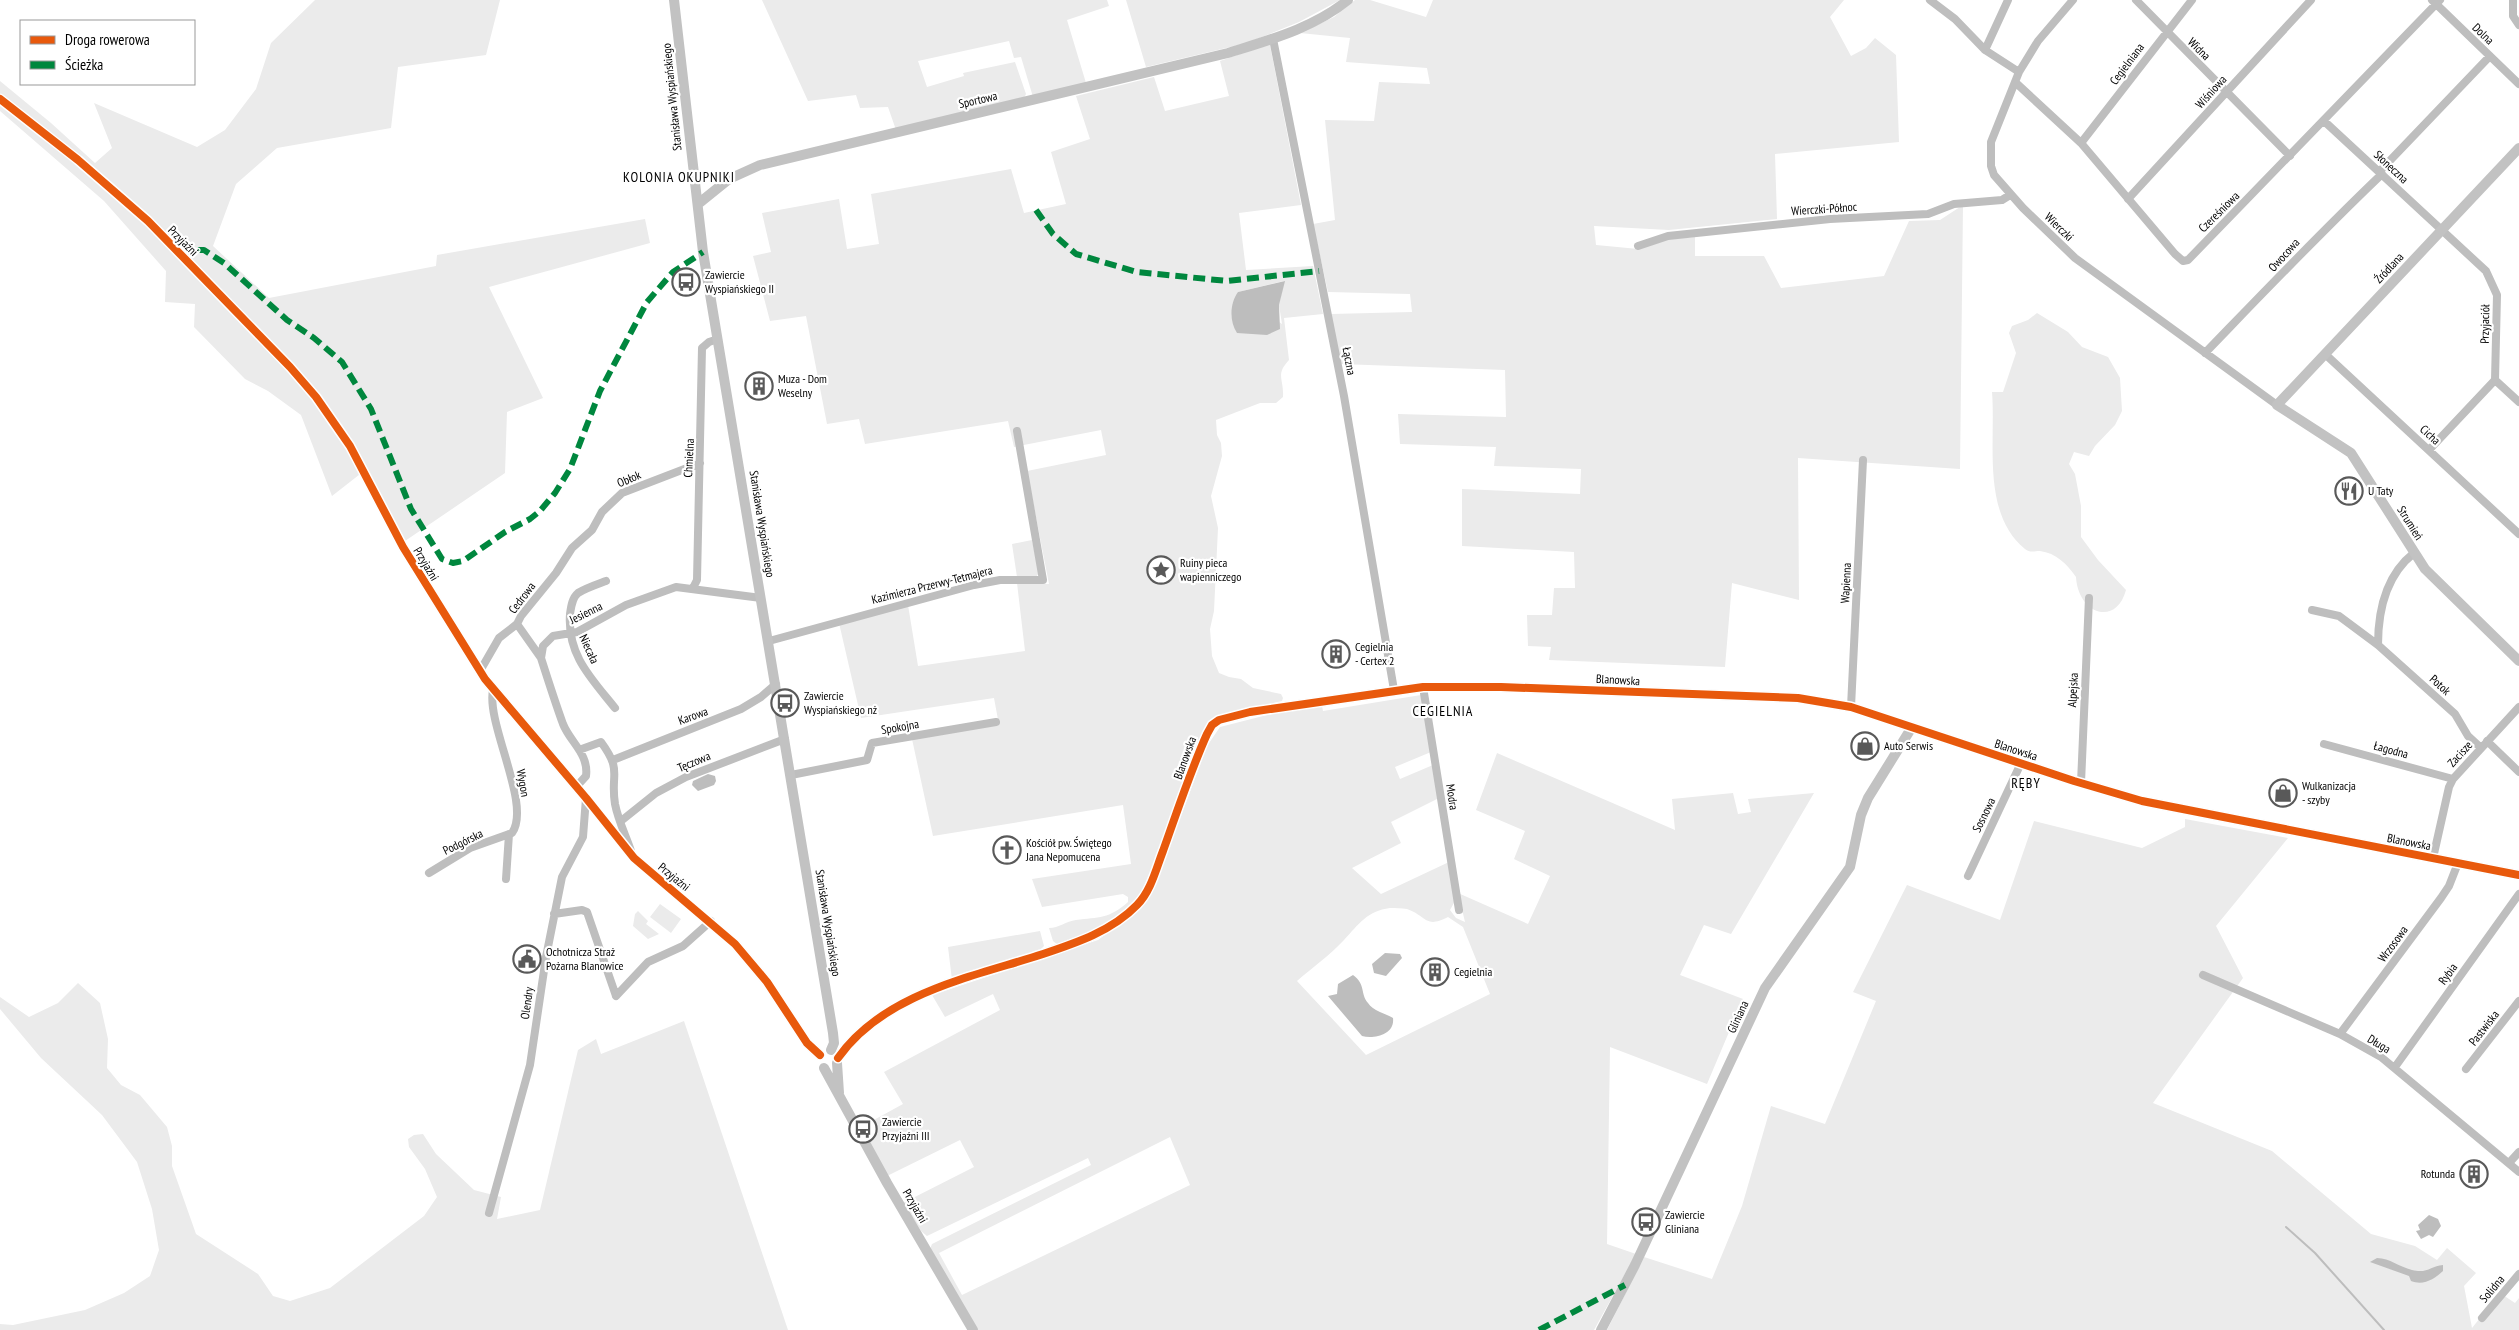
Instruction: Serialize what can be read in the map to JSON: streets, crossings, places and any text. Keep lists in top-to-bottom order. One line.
{"streets":{"street":["Dolna","Widna","Cegielniana","Wiśniowa","Stanisława Wyspiańskiego","Sportowa","Słoneczna","Wierczki-Północ","Czereśniowa","Wierczki","Przyjaźni","Owocowa","Źródlana","Przyjaciół","Łączna","Cicha","Chmielna","Obłok","Strumień","Wapienna","Kazimierza Przerwy-Tetmajera","Cedrowa","Jesienna","Niecała","Blanowska","Potok","Alpejska","Karowa","Spokojna","Łagodna","Zacisze","Tęczowa","Wygon","Modra","Sosnowa","Podgórska","Wrzosowa","Rybia","Olendry","Gliniana","Pastwiska","Długa","Solidna"]},"crossings":[["Dolna","Czereśniowa"],["Dolna","Owocowa"],["Widna","Cegielniana"],["Widna","Wiśniowa"],["Widna","Czereśniowa"],["Cegielniana","Czereśniowa"],["Wiśniowa","Czereśniowa"],["Stanisława Wyspiańskiego","Sportowa"],["Stanisława Wyspiańskiego","Przyjaźni"],["Stanisława Wyspiańskiego","Chmielna"],["Stanisława Wyspiańskiego","Kazimierza Przerwy-Tetmajera"],["Stanisława Wyspiańskiego","Jesienna"],["Stanisława Wyspiańskiego","Blanowska"],["Stanisława Wyspiańskiego","Karowa"],["Stanisława Wyspiańskiego","Spokojna"],["Stanisława Wyspiańskiego","Tęczowa"],["Sportowa","Łączna"],["Słoneczna","Czereśniowa"],["Słoneczna","Owocowa"],["Słoneczna","Źródlana"],["Słoneczna","Przyjaciół"],["Wierczki-Północ","Wierczki"],["Czereśniowa","Wierczki"],["Wierczki","Owocowa"],["Wierczki","Źródlana"],["Wierczki","Strumień"],["Przyjaźni","Cedrowa"],["Przyjaźni","Blanowska"],["Przyjaźni","Wygon"],["Przyjaźni","Olendry"],["Źródlana","Przyjaciół"],["Źródlana","Cicha"],["Źródlana","Strumień"],["Łączna","Blanowska"],["Chmielna","Obłok"],["Chmielna","Jesienna"],["Obłok","Cedrowa"],["Wapienna","Blanowska"],["Jesienna","Niecała"],["Blanowska","Alpejska"],["Blanowska","Zacisze"],["Blanowska","Modra"],["Blanowska","Sosnowa"],["Blanowska","Wrzosowa"],["Blanowska","Gliniana"],["Potok","Zacisze"],["Łagodna","Zacisze"],["Wygon","Podgórska"],["Wrzosowa","Długa"],["Rybia","Długa"]],"districts":["KOLONIA OKUPNIKI","CEGIELNIA","RĘBY"],"places":{"bus stop":["Zawiercie Wyspiańskiego II","Zawiercie Wyspiańskiego nż","Zawiercie Przyjaźni III","Zawiercie Gliniana"],"building":["Muza - Dom Weselny","Cegielnia - Certex 2","Cegielnia","Rotunda"],"restaurant":["U Taty"],"place":["Ruiny pieca wapienniczego"],"shop":["Auto Serwis","Wulkanizacja - szyby"],"church":["Kościół pw. Świętego Jana Nepomucena"],"public building":["Ochotnicza Straż Pożarna Blanowice"]},"legend":["Droga rowerowa","Ścieżka"]}
